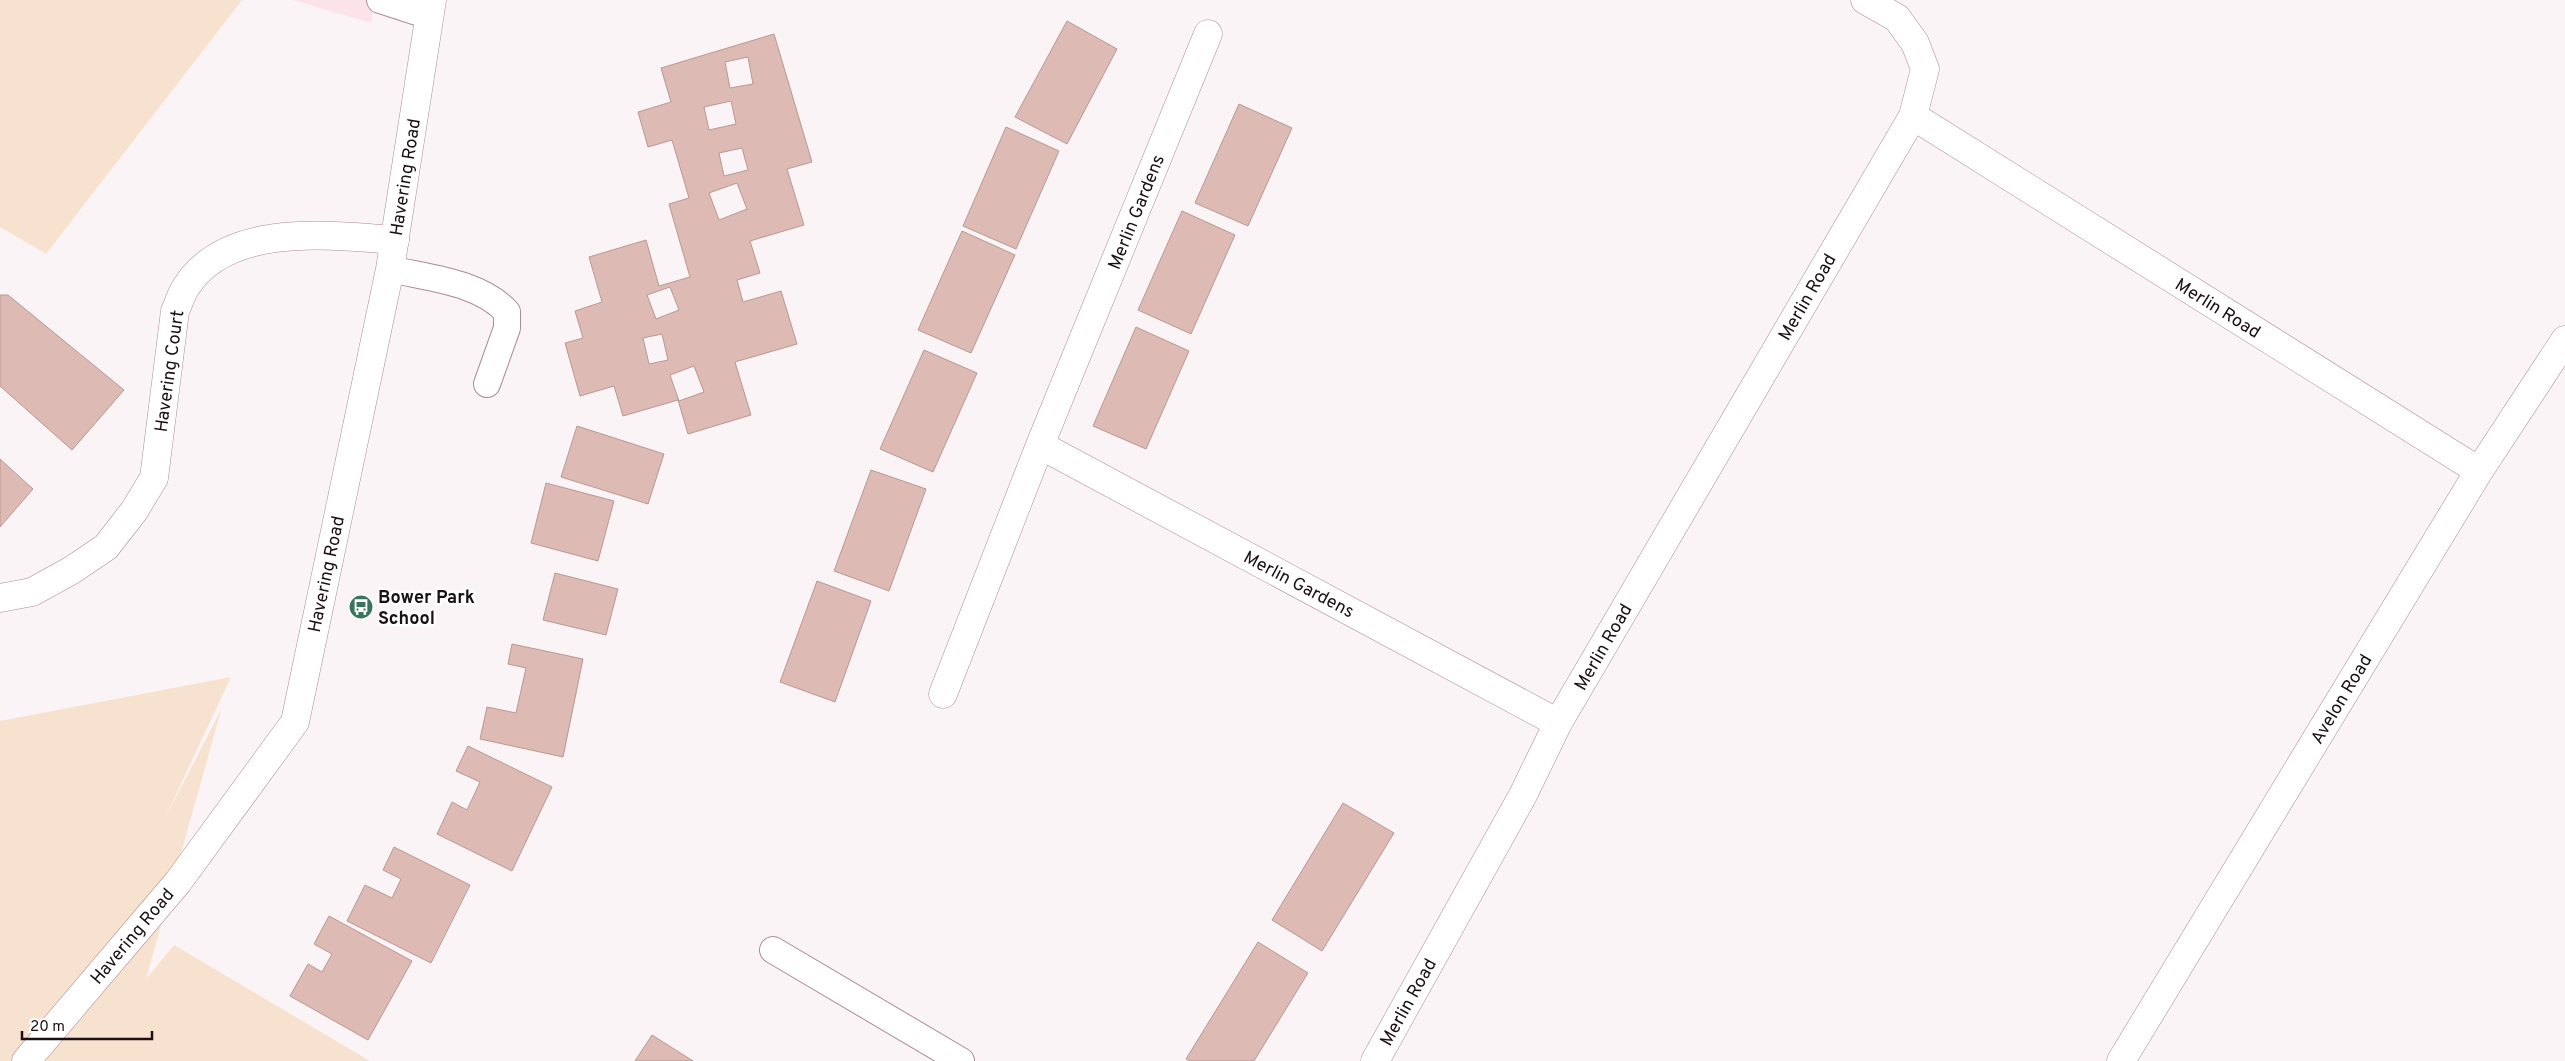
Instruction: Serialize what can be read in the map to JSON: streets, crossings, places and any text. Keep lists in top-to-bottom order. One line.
{"streets":{"street":["Havering Road","Merlin Gardens","Merlin Road","Havering Court","Avelon Road"]},"crossings":[["Havering Road","Havering Court"],["Merlin Gardens","Merlin Road"],["Merlin Road","Avelon Road"]],"places":{"bus stop":["Bower Park School"]},"scale_bar":"20 m"}
